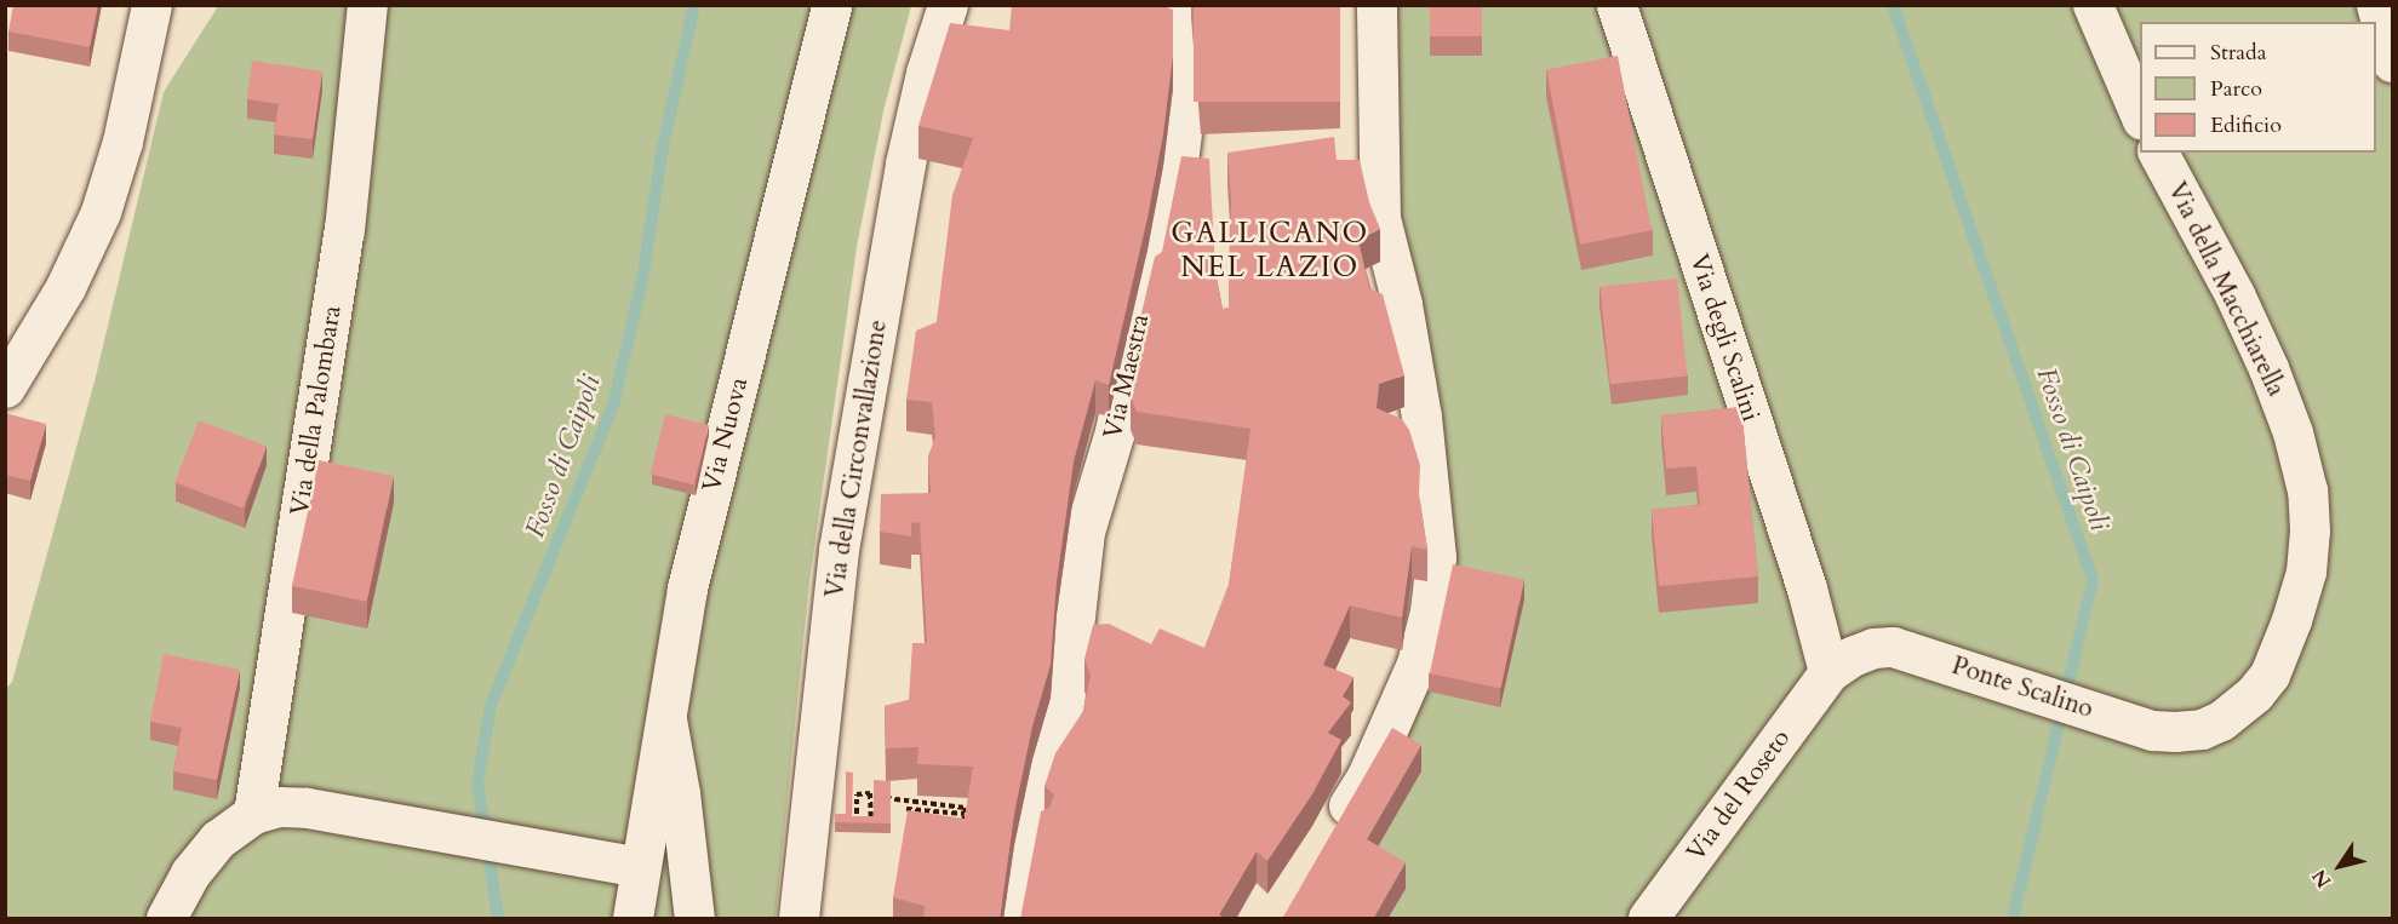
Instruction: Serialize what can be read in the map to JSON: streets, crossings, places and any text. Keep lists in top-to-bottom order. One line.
{"streets":{"street":["Via della Macchiarella","Via degli Scalini","Via Maestra","Via della Palombara","Via Nuova","Via della Circonvallazione","Ponte Scalino","Via del Roseto"]},"crossings":[["Via della Macchiarella","Ponte Scalino"],["Via degli Scalini","Ponte Scalino"],["Via degli Scalini","Via del Roseto"],["Ponte Scalino","Via del Roseto"]],"districts":["GALLICANO NEL LAZIO"],"water":["Fosso di Caipoli"],"legend":["Strada","Parco","Edificio"],"north":"bottom left"}
